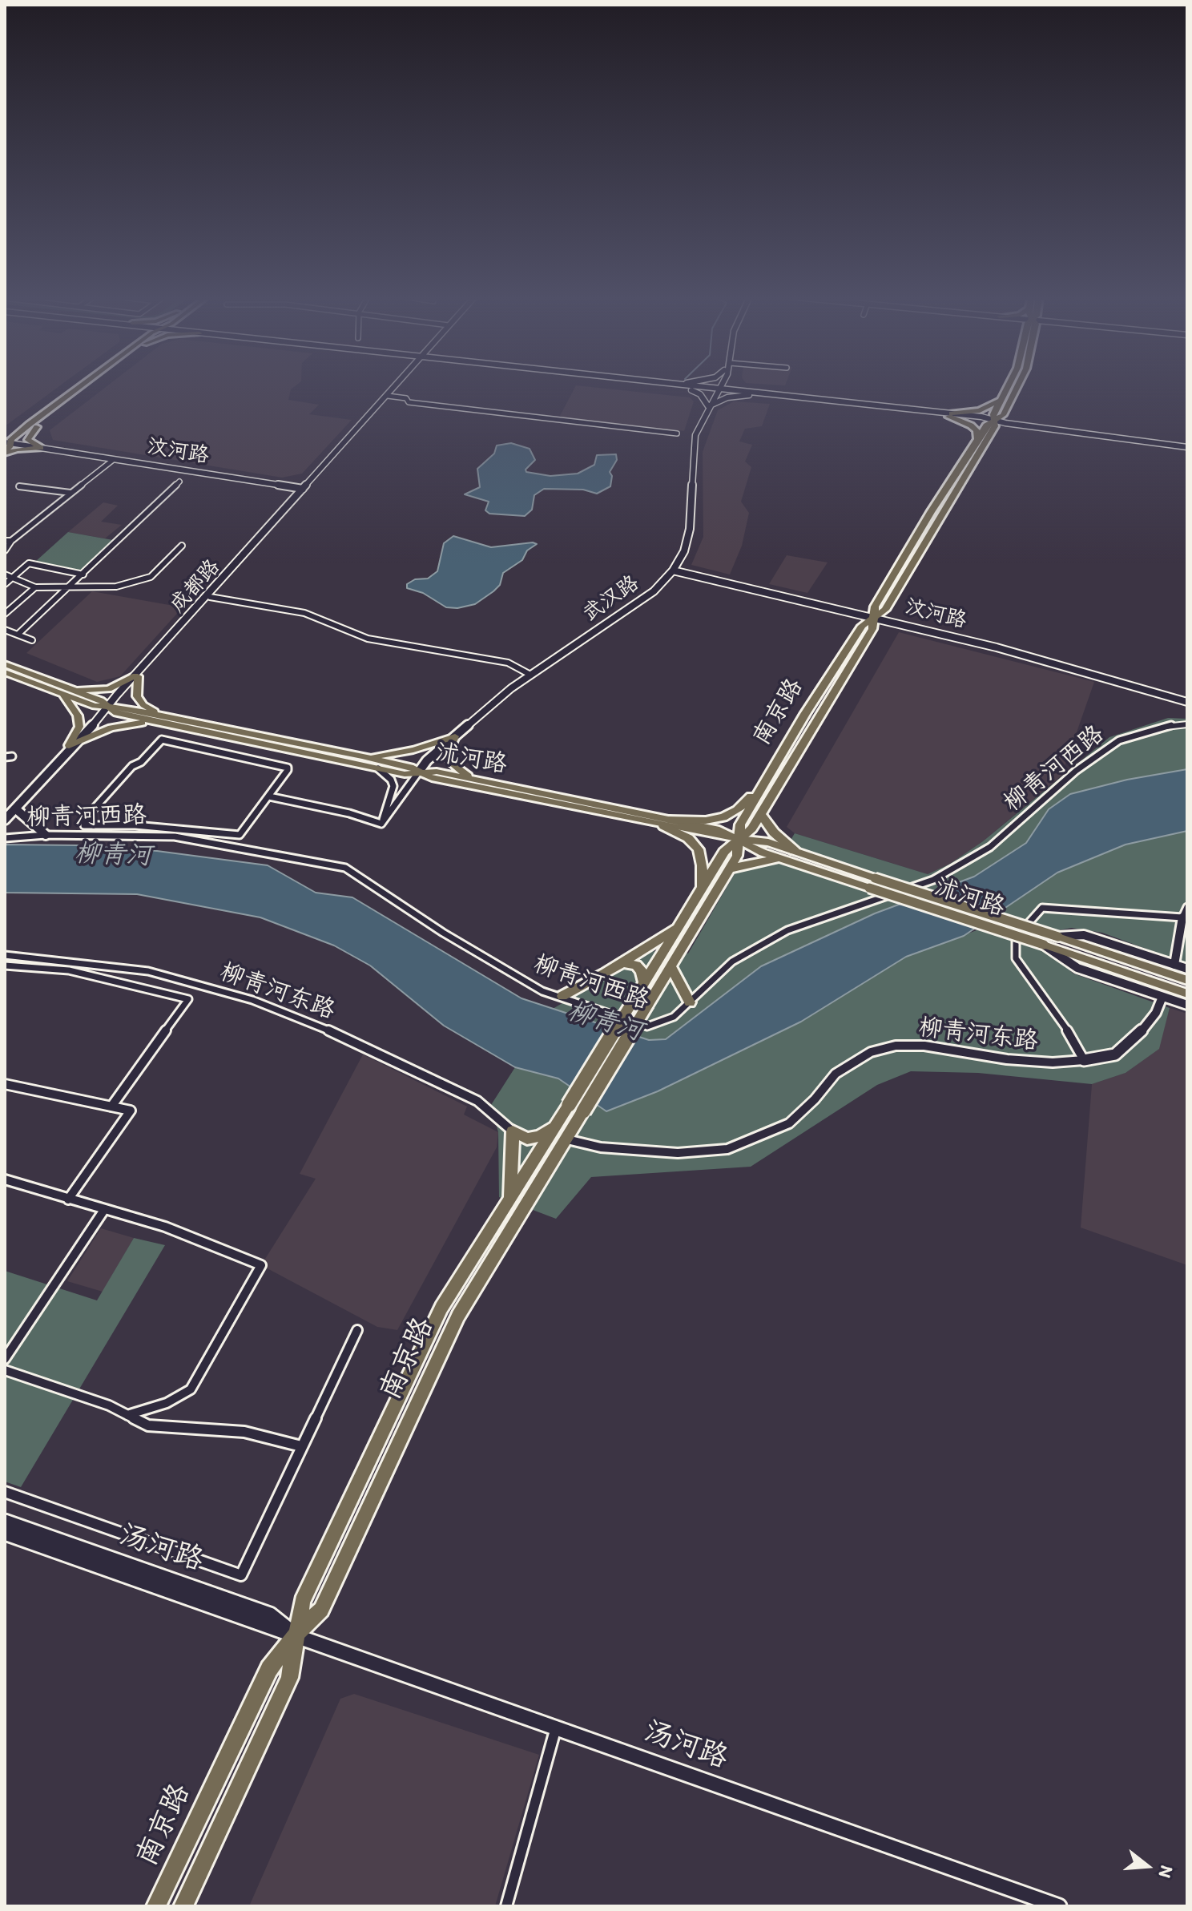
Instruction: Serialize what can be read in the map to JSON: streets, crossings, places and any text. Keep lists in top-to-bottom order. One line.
{"streets":{"highway":["南京路"],"main road":["沭河路"],"street":["汶河路","成都路","武汉路","柳青河西路","柳青河东路","汤河路"]},"crossings":[["汶河路","成都路"],["汶河路","武汉路"],["汶河路","南京路"],["成都路","沭河路"],["武汉路","沭河路"],["南京路","沭河路"],["南京路","柳青河东路"],["南京路","汤河路"]],"water":["柳青河"],"north":"right"}
